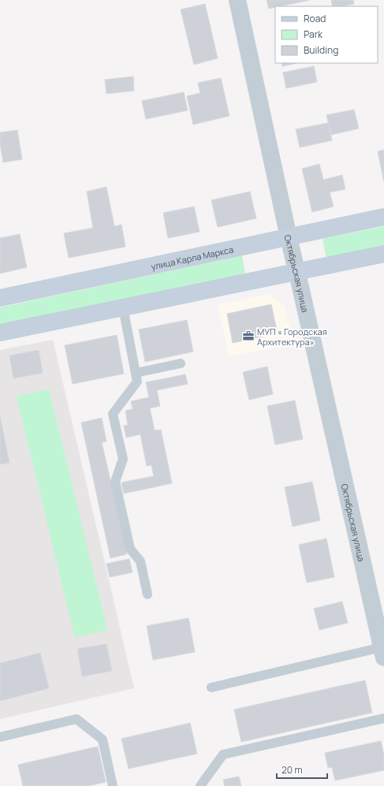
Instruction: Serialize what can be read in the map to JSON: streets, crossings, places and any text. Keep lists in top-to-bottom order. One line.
{"streets":{"main road":["улица Карла Маркса"],"street":["Октябрьская улица"]},"crossings":[["улица Карла Маркса","Октябрьская улица"]],"places":{"office":["МУП « Городская Архитектура»"]},"legend":["Road","Park","Building"],"scale_bar":"20 m"}
